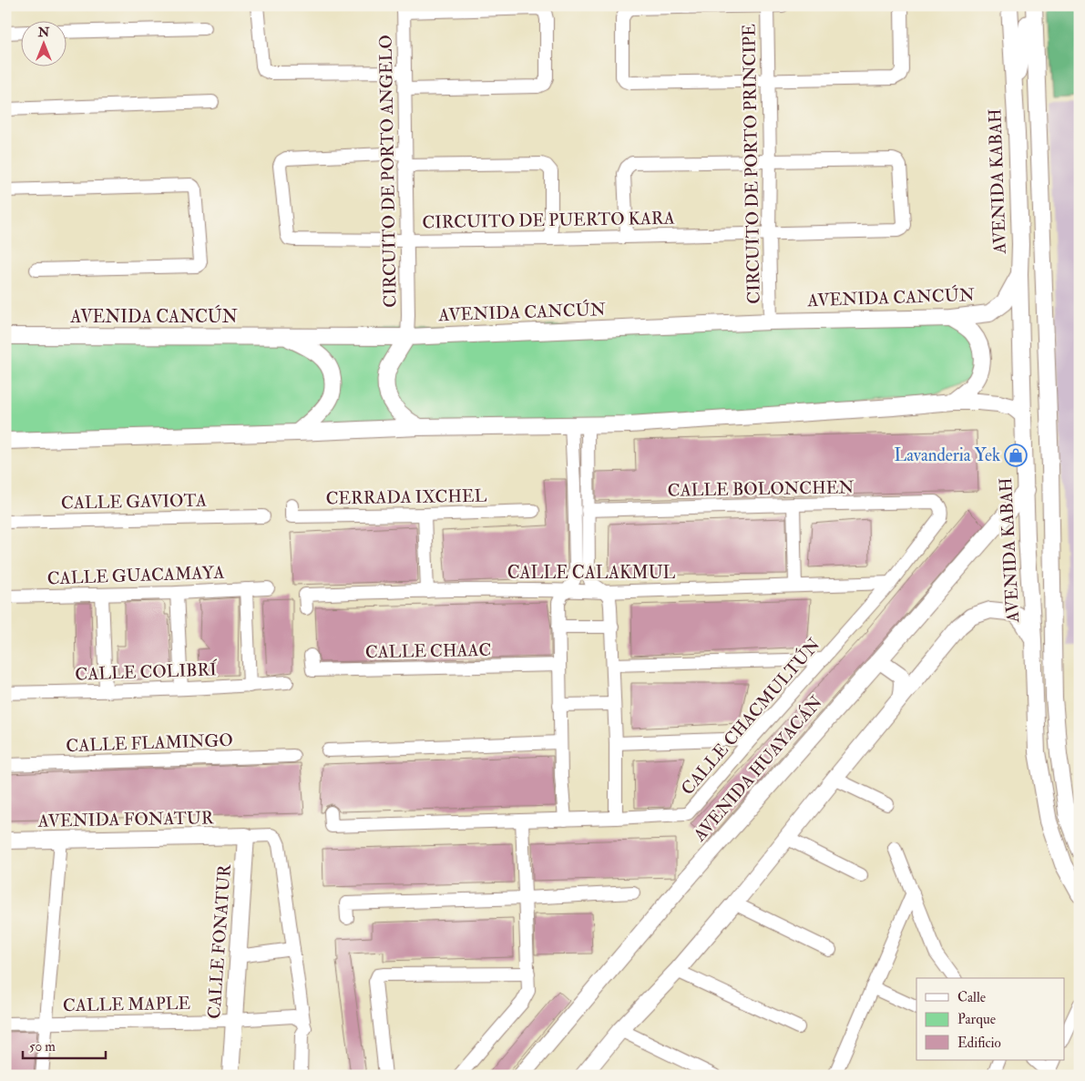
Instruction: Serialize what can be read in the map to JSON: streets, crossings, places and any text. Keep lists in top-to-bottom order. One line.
{"streets":{"main road":["AVENIDA KABAH","AVENIDA CANCÚN","AVENIDA HUAYACÁN","AVENIDA FONATUR","CALLE FONATUR"],"street":["CIRCUITO DE PORTO PRINCIPE","CIRCUITO DE PORTO ANGELO","CIRCUITO DE PUERTO KARA","CALLE BOLONCHEN","CERRADA IXCHEL","CALLE GAVIOTA","CALLE CALAKMUL","CALLE GUACAMAYA","CALLE CHAAC","CALLE COLIBRÍ","CALLE CHACMULTÚN","CALLE FLAMINGO","CALLE MAPLE"]},"crossings":[["CIRCUITO DE PORTO PRINCIPE","CIRCUITO DE PUERTO KARA"],["CIRCUITO DE PORTO PRINCIPE","AVENIDA CANCÚN"],["CIRCUITO DE PORTO ANGELO","CIRCUITO DE PUERTO KARA"],["CIRCUITO DE PORTO ANGELO","AVENIDA CANCÚN"],["AVENIDA KABAH","AVENIDA CANCÚN"],["AVENIDA KABAH","AVENIDA HUAYACÁN"],["CALLE BOLONCHEN","CALLE CHACMULTÚN"],["CALLE CALAKMUL","CALLE CHACMULTÚN"],["AVENIDA FONATUR","CALLE FONATUR"],["CALLE FONATUR","CALLE MAPLE"]],"places":{"shop":["Lavanderia Yek"]},"legend":["Calle","Parque","Edificio"],"scale_bar":"50 m","north":"top"}
